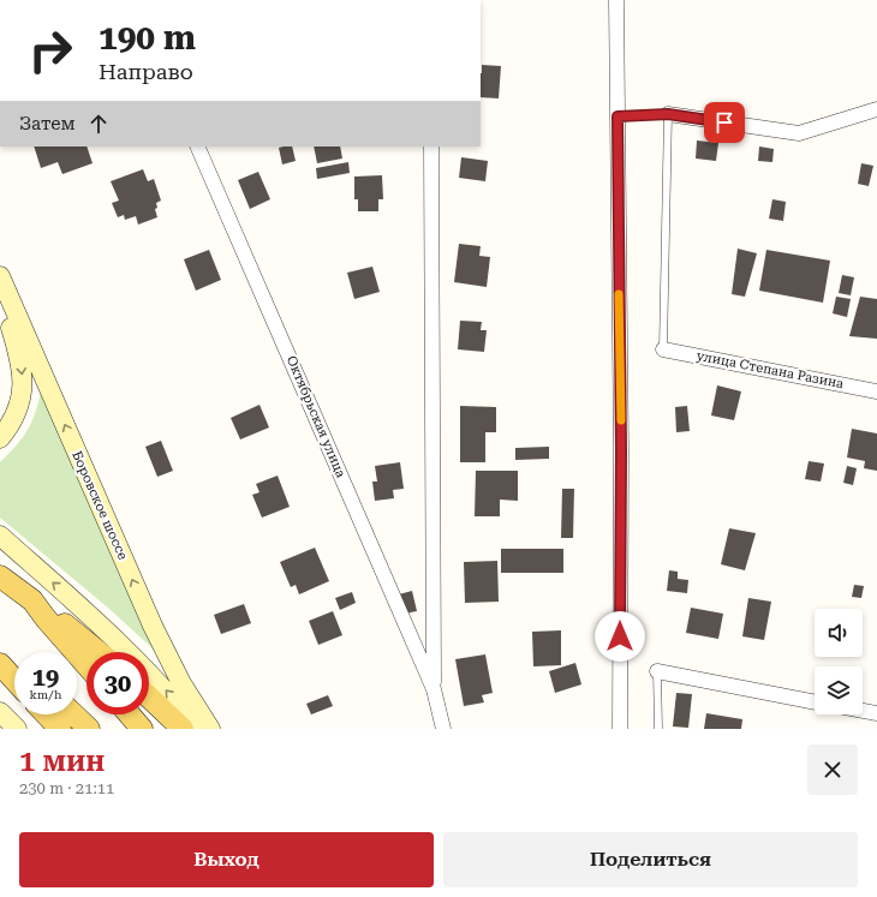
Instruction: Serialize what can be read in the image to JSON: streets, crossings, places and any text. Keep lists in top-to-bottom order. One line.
{"streets":{"main road":["Боровское шоссе"],"street":["улица Степана Разина","Октябрьская улица"]},"page":{"turn":["190 m","Направо"],"then":"Затем","speed":"19 km/h","limit":"30","heading":["1 мин","230 m · 21:11"],"buttons":["Выход","Поделиться"]}}
